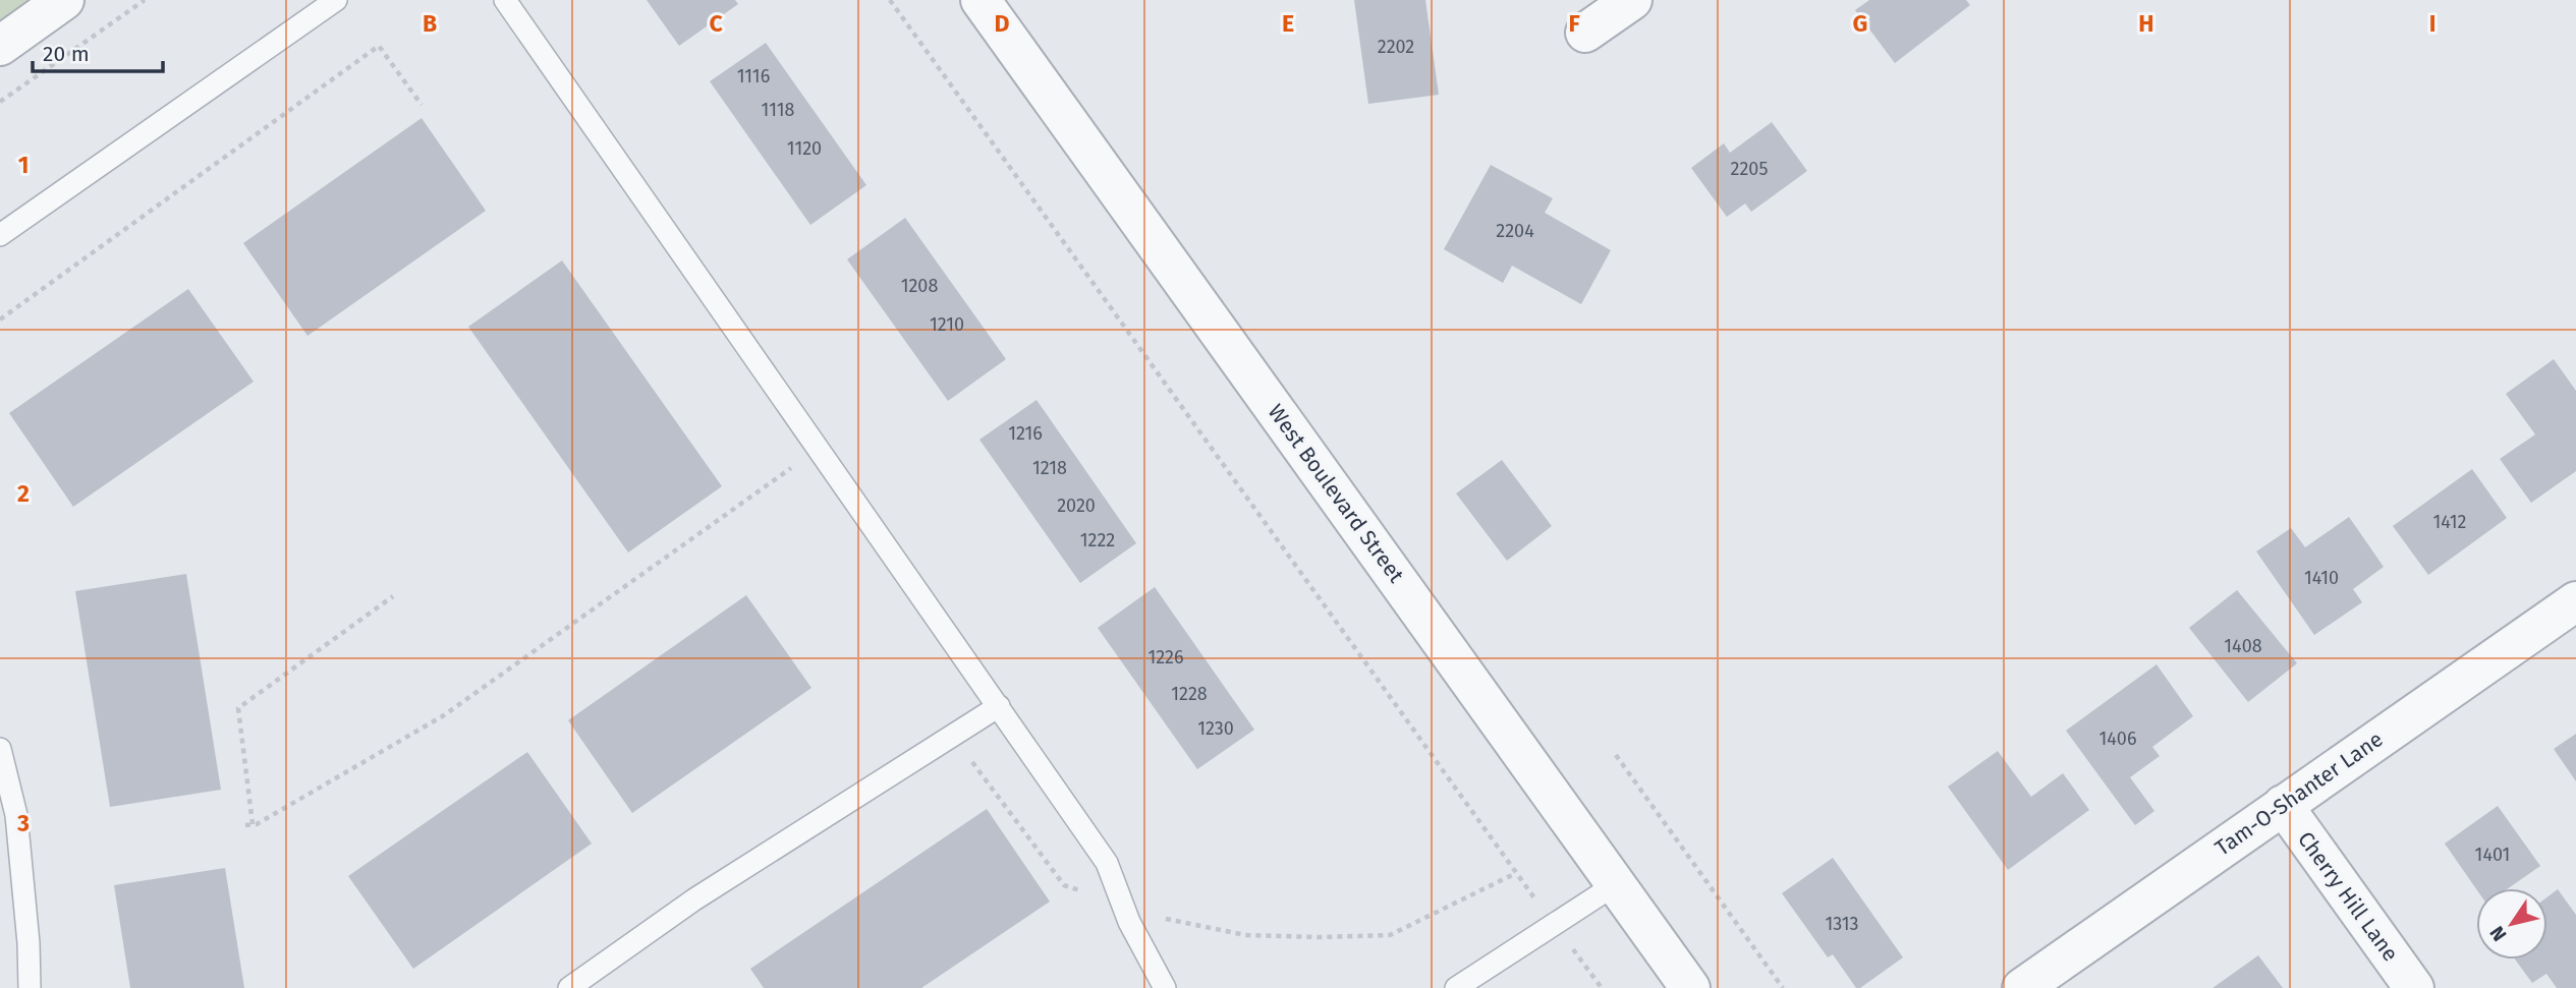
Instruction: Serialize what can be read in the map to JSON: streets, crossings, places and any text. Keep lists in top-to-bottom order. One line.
{"streets":{"street":["West Boulevard Street","Tam-O-Shanter Lane","Cherry Hill Lane"]},"crossings":[["Tam-O-Shanter Lane","Cherry Hill Lane"]],"house_numbers":["2202","1116","1118","1120","2205","2204","1208","1210","1216","1218","2020","1412","1222","1410","1408","1226","1228","1230","1406","1401","1313"],"scale_bar":"20 m","north":"bottom left","grid":{"columns":["B","C","D","E","F","G","H","I"],"rows":["1","2","3"]}}
